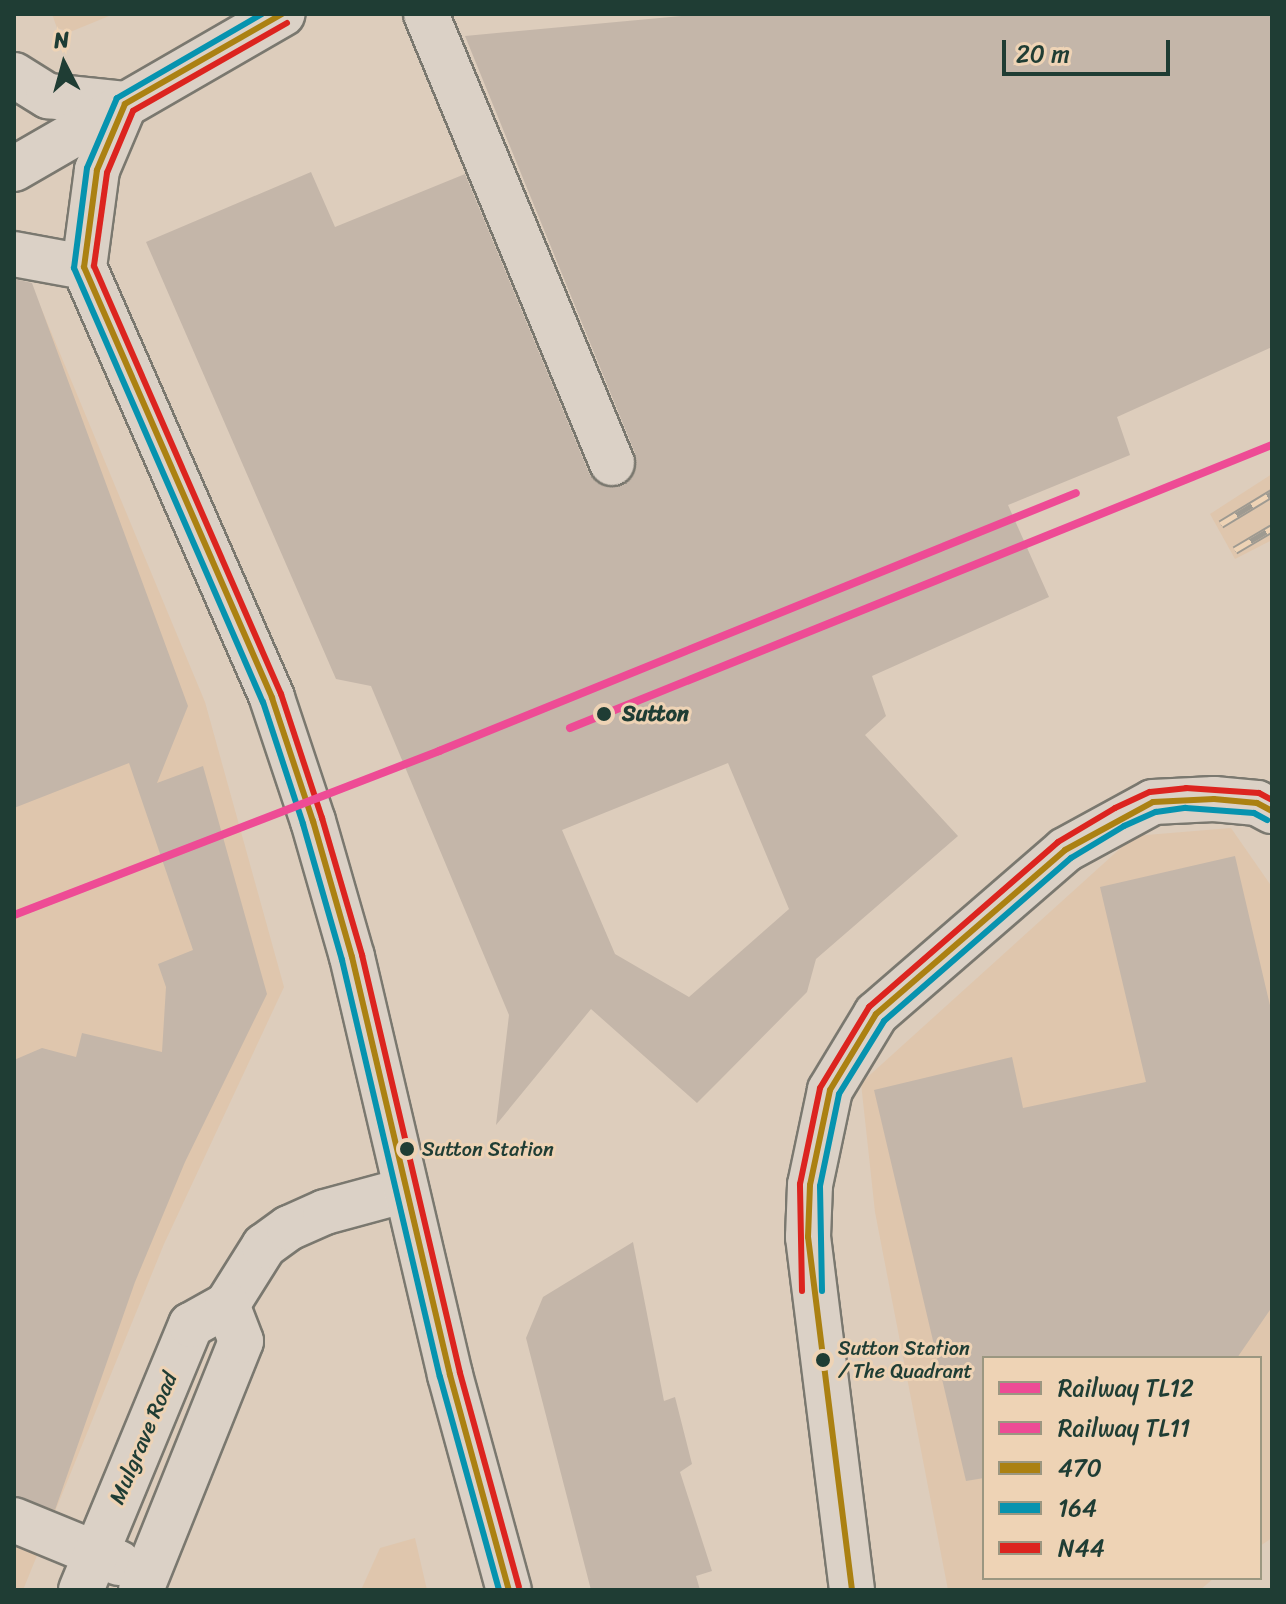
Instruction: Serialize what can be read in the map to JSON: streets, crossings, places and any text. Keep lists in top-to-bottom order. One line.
{"streets":{"main road":["Mulgrave Road"]},"places":["Sutton","Sutton Station","Sutton Station / The Quadrant"],"lines":["transit line 470","transit line 164","transit line N44","rail line TL11","rail line TL12"],"legend":["Railway TL12","Railway TL11","470","164","N44"],"scale_bar":"20 m","north":"top"}
